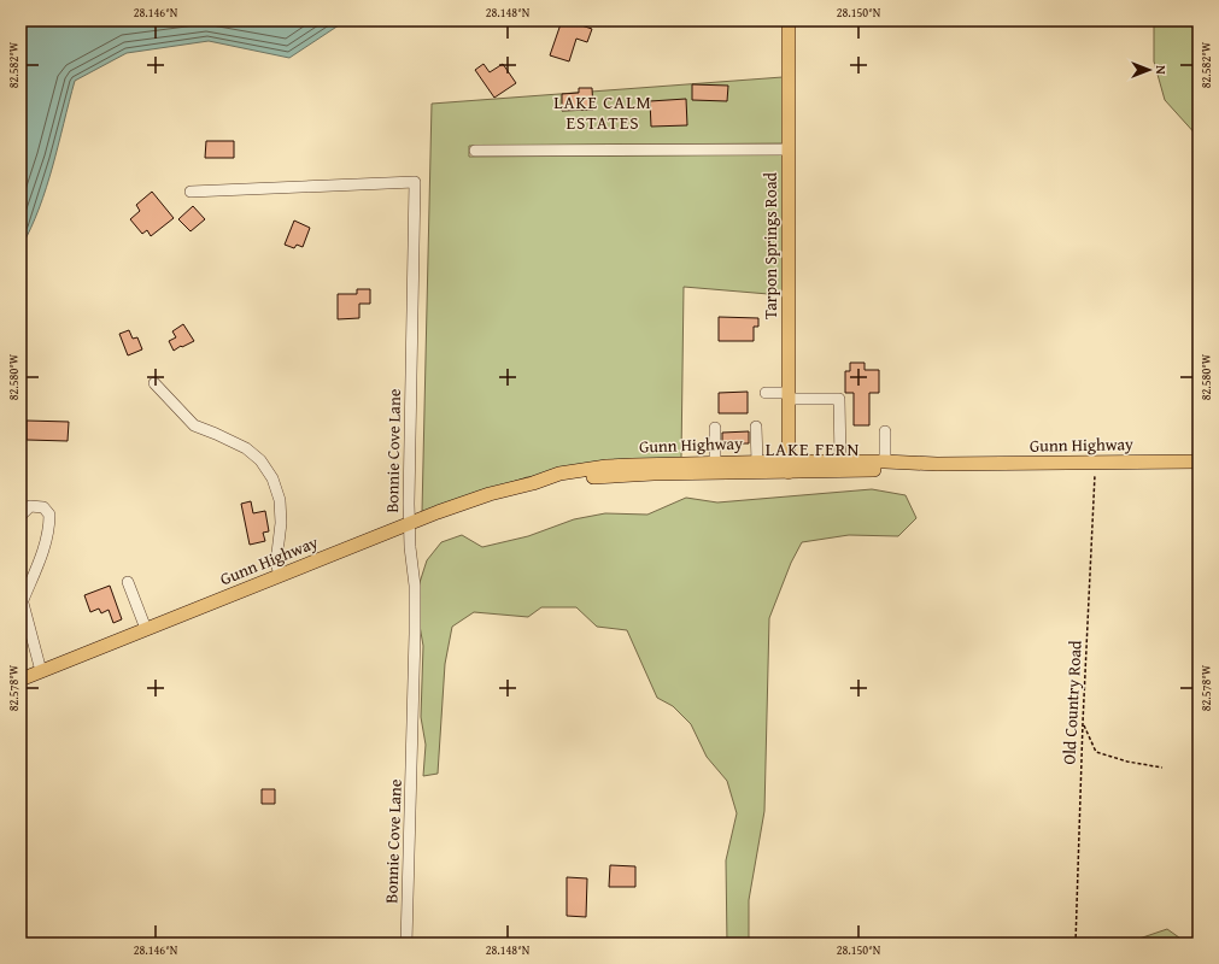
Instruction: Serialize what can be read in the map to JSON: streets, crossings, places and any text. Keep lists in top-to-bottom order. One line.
{"streets":{"main road":["Tarpon Springs Road","Gunn Highway"],"street":["Bonnie Cove Lane"],"path":["Old Country Road"]},"crossings":[["Tarpon Springs Road","Gunn Highway"],["Gunn Highway","Bonnie Cove Lane"],["Gunn Highway","Old Country Road"]],"districts":["LAKE CALM ESTATES","LAKE FERN"],"north":"right","coordinates":["28.146°N","28.148°N","28.150°N","82.582°W","82.580°W","82.578°W"]}
